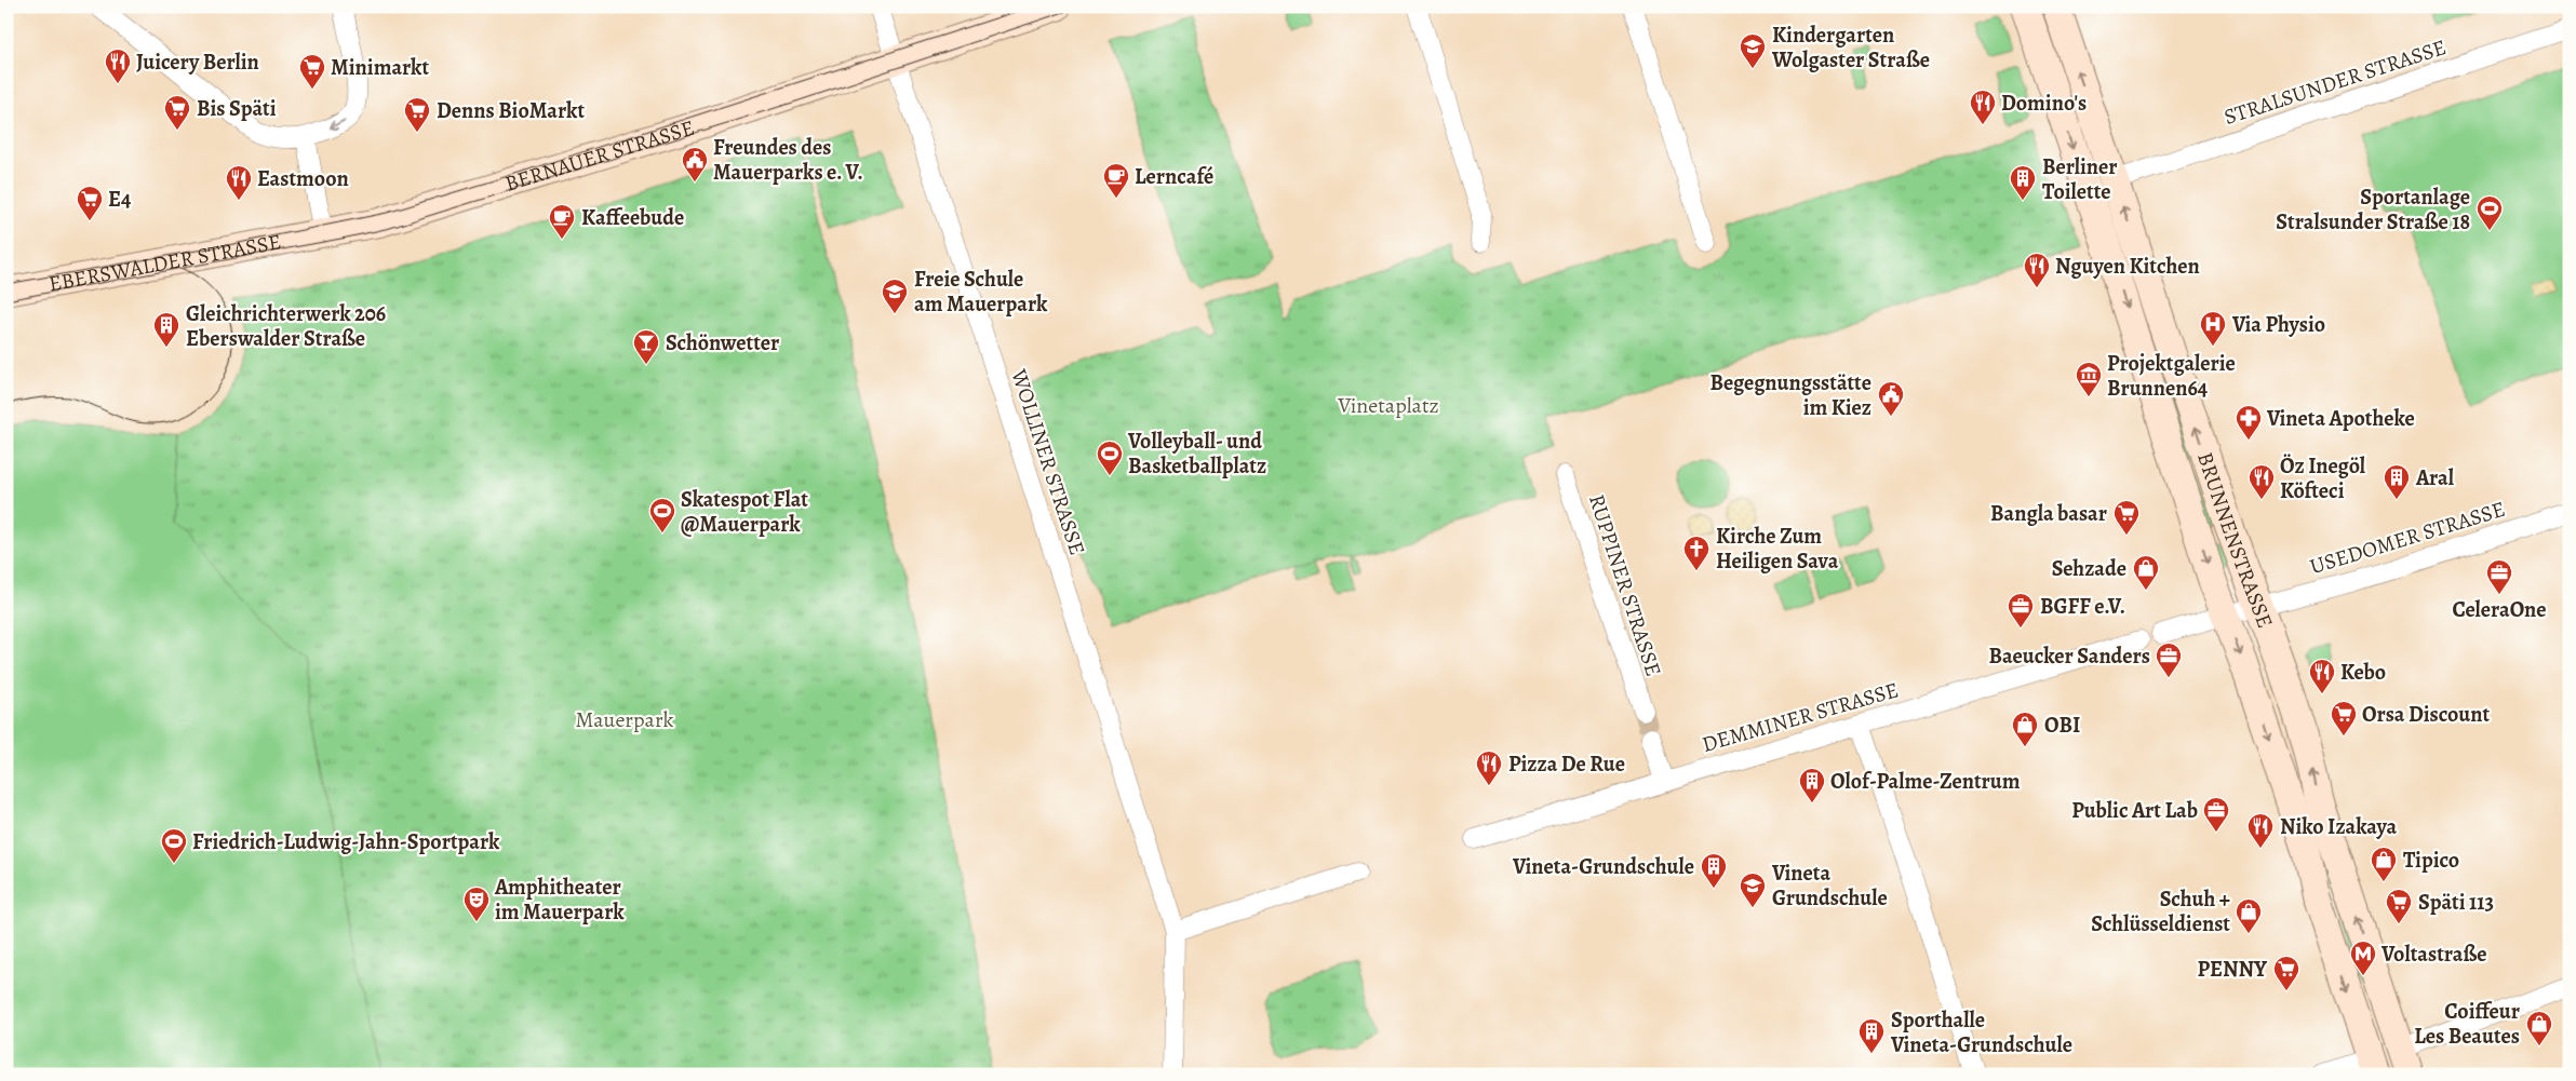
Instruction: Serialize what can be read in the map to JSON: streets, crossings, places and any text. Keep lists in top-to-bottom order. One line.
{"streets":{"main road":["BERNAUER STRASSE","EBERSWALDER STRASSE","BRUNNENSTRASSE"],"street":["STRALSUNDER STRASSE","WOLLINER STRASSE","USEDOMER STRASSE","RUPPINER STRASSE","DEMMINER STRASSE"]},"crossings":[["STRALSUNDER STRASSE","BRUNNENSTRASSE"],["BERNAUER STRASSE","EBERSWALDER STRASSE"],["BERNAUER STRASSE","WOLLINER STRASSE"],["USEDOMER STRASSE","BRUNNENSTRASSE"]],"parks":["Vinetaplatz","Mauerpark"],"places":{"school or university":["Kindergarten Wolgaster Straße","Freie Schule am Mauerpark","Vineta Grundschule"],"restaurant":["Juicery Berlin","Domino's","Eastmoon","Nguyen Kitchen","Öz Inegöl Köfteci","Kebo","Pizza De Rue","Niko Izakaya"],"supermarket":["Minimarkt","Bis Späti","Denns BioMarkt","E4","Bangla basar","Orsa Discount","Späti 113","PENNY"],"public building":["Freundes des Mauerparks e. V.","Begegnungsstätte im Kiez"],"cafe":["Lerncafé","Kaffeebude"],"building":["Berliner Toilette","Gleichrichterwerk 206 Eberswalder Straße","Aral","Olof-Palme-Zentrum","Vineta-Grundschule","Sporthalle Vineta-Grundschule"],"sports":["Sportanlage Stralsunder Straße 18","Volleyball- und Basketballplatz","Skatespot Flat @Mauerpark","Friedrich-Ludwig-Jahn-Sportpark"],"hospital":["Via Physio"],"bar":["Schönwetter"],"museum":["Projektgalerie Brunnen64"],"pharmacy":["Vineta Apotheke"],"church":["Kirche Zum Heiligen Sava"],"shop":["Sehzade","OBI","Tipico","Schuh + Schlüsseldienst","Coiffeur Les Beautes"],"office":["CeleraOne","BGFF e.V.","Baeucker Sanders","Public Art Lab"],"theatre":["Amphitheater im Mauerpark"],"metro station":["Voltastraße"]}}
